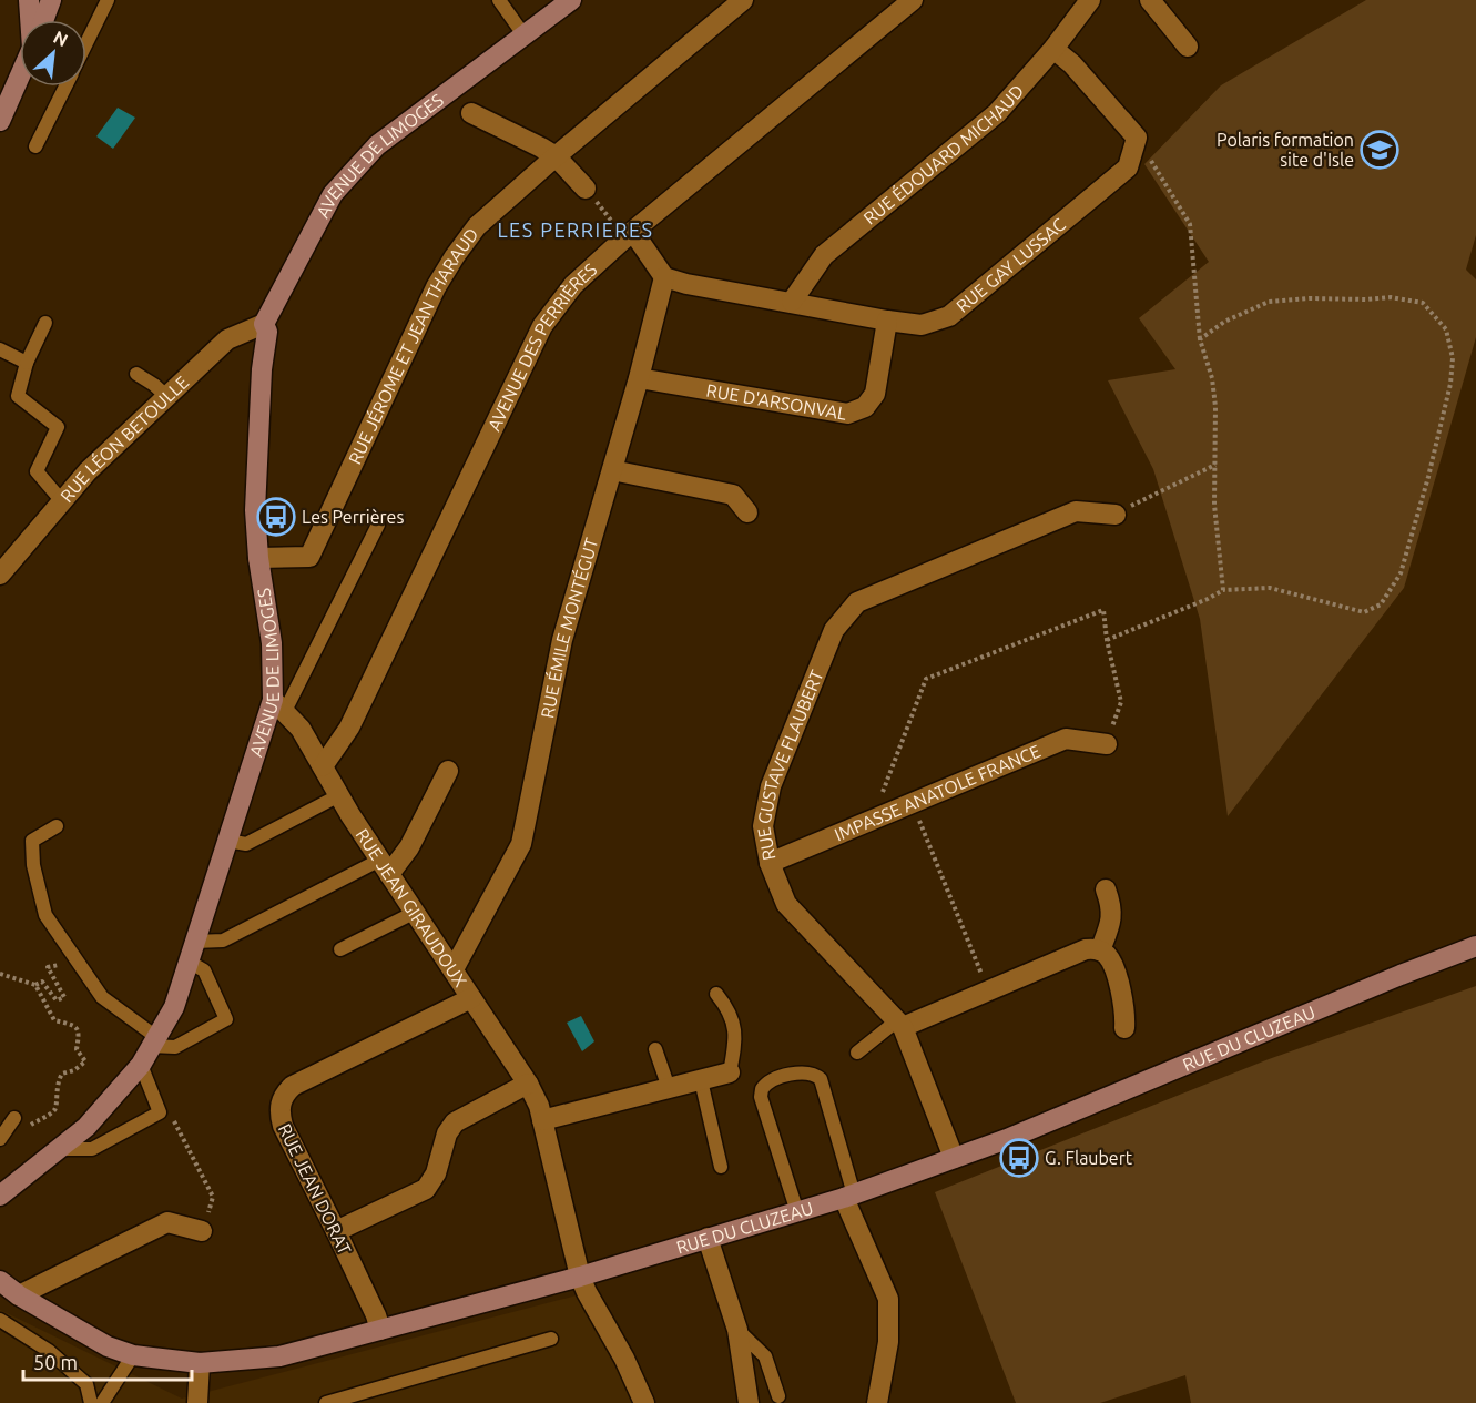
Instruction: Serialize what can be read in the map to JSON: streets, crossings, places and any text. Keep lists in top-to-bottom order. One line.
{"streets":{"main road":["AVENUE DE LIMOGES","RUE DU CLUZEAU"],"street":["RUE ÉDOUARD MICHAUD","RUE GAY LUSSAC","RUE JÉROME ET JEAN THARAUD","AVENUE DES PERRIÈRES","RUE D'ARSONVAL","RUE LÉON BETOULLE","RUE ÉMILE MONTÉGUT","RUE GUSTAVE FLAUBERT","IMPASSE ANATOLE FRANCE","RUE JEAN GIRAUDOUX","RUE JEAN DORAT"]},"crossings":[["RUE ÉDOUARD MICHAUD","RUE GAY LUSSAC"],["AVENUE DE LIMOGES","RUE JÉROME ET JEAN THARAUD"],["AVENUE DE LIMOGES","RUE LÉON BETOULLE"],["AVENUE DE LIMOGES","RUE JEAN GIRAUDOUX"],["RUE GAY LUSSAC","RUE D'ARSONVAL"],["RUE GAY LUSSAC","RUE ÉMILE MONTÉGUT"],["AVENUE DES PERRIÈRES","RUE JEAN GIRAUDOUX"],["RUE D'ARSONVAL","RUE ÉMILE MONTÉGUT"],["RUE ÉMILE MONTÉGUT","RUE JEAN GIRAUDOUX"],["RUE GUSTAVE FLAUBERT","IMPASSE ANATOLE FRANCE"],["RUE GUSTAVE FLAUBERT","RUE DU CLUZEAU"],["RUE JEAN GIRAUDOUX","RUE DU CLUZEAU"],["RUE JEAN GIRAUDOUX","RUE JEAN DORAT"],["RUE DU CLUZEAU","RUE JEAN DORAT"]],"districts":["LES PERRIERES"],"places":{"school or university":["Polaris formation site d'Isle"],"bus stop":["Les Perrières","G. Flaubert"]},"scale_bar":"50 m","north":"top right"}
